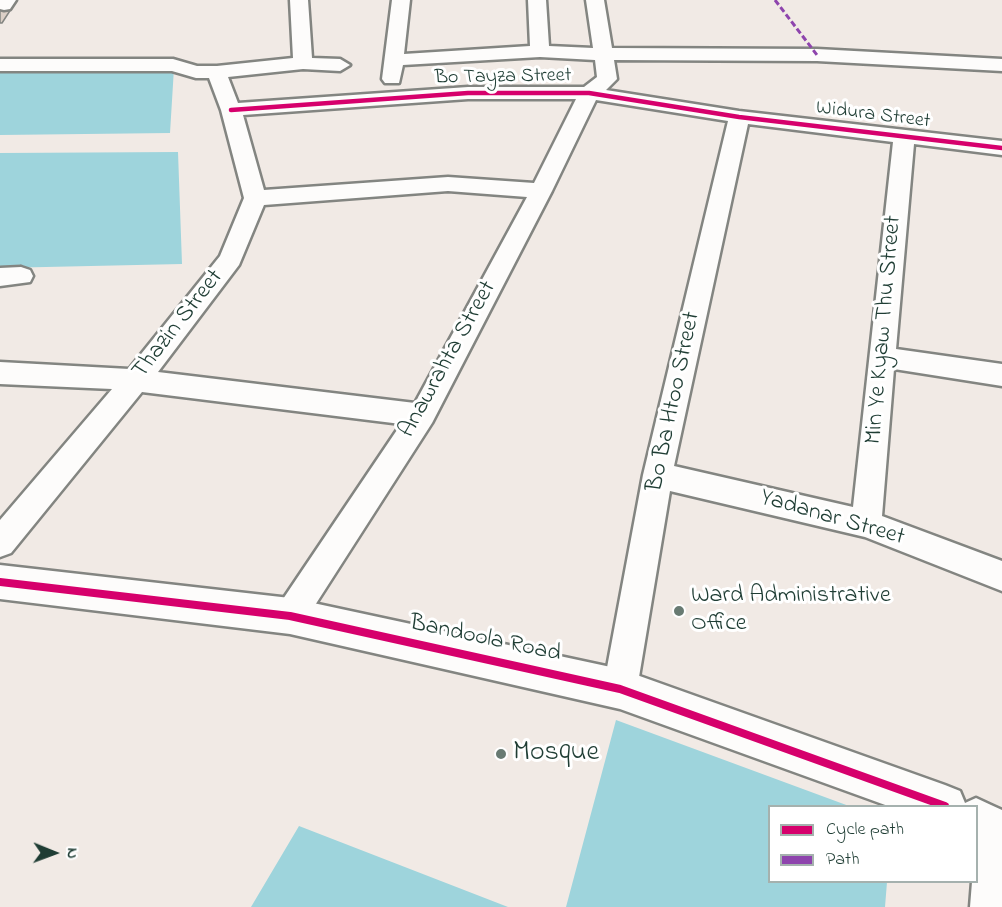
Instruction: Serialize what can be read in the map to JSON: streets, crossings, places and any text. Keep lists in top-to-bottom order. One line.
{"streets":{"street":["Bo Tayza Street","Widura Street","Thazin Street","Min Ye Kyaw Thu Street","Anawrahta Street","Bo Ba Htoo Street","Yadanar Street","Bandoola Road"]},"crossings":[["Bo Tayza Street","Widura Street"],["Bo Tayza Street","Anawrahta Street"],["Bo Tayza Street","Bo Ba Htoo Street"],["Widura Street","Min Ye Kyaw Thu Street"],["Widura Street","Bo Ba Htoo Street"],["Min Ye Kyaw Thu Street","Yadanar Street"],["Anawrahta Street","Bandoola Road"],["Bo Ba Htoo Street","Yadanar Street"],["Bo Ba Htoo Street","Bandoola Road"]],"places":["Ward Administrative Office","Mosque"],"legend":["Cycle path","Path"],"north":"right"}
